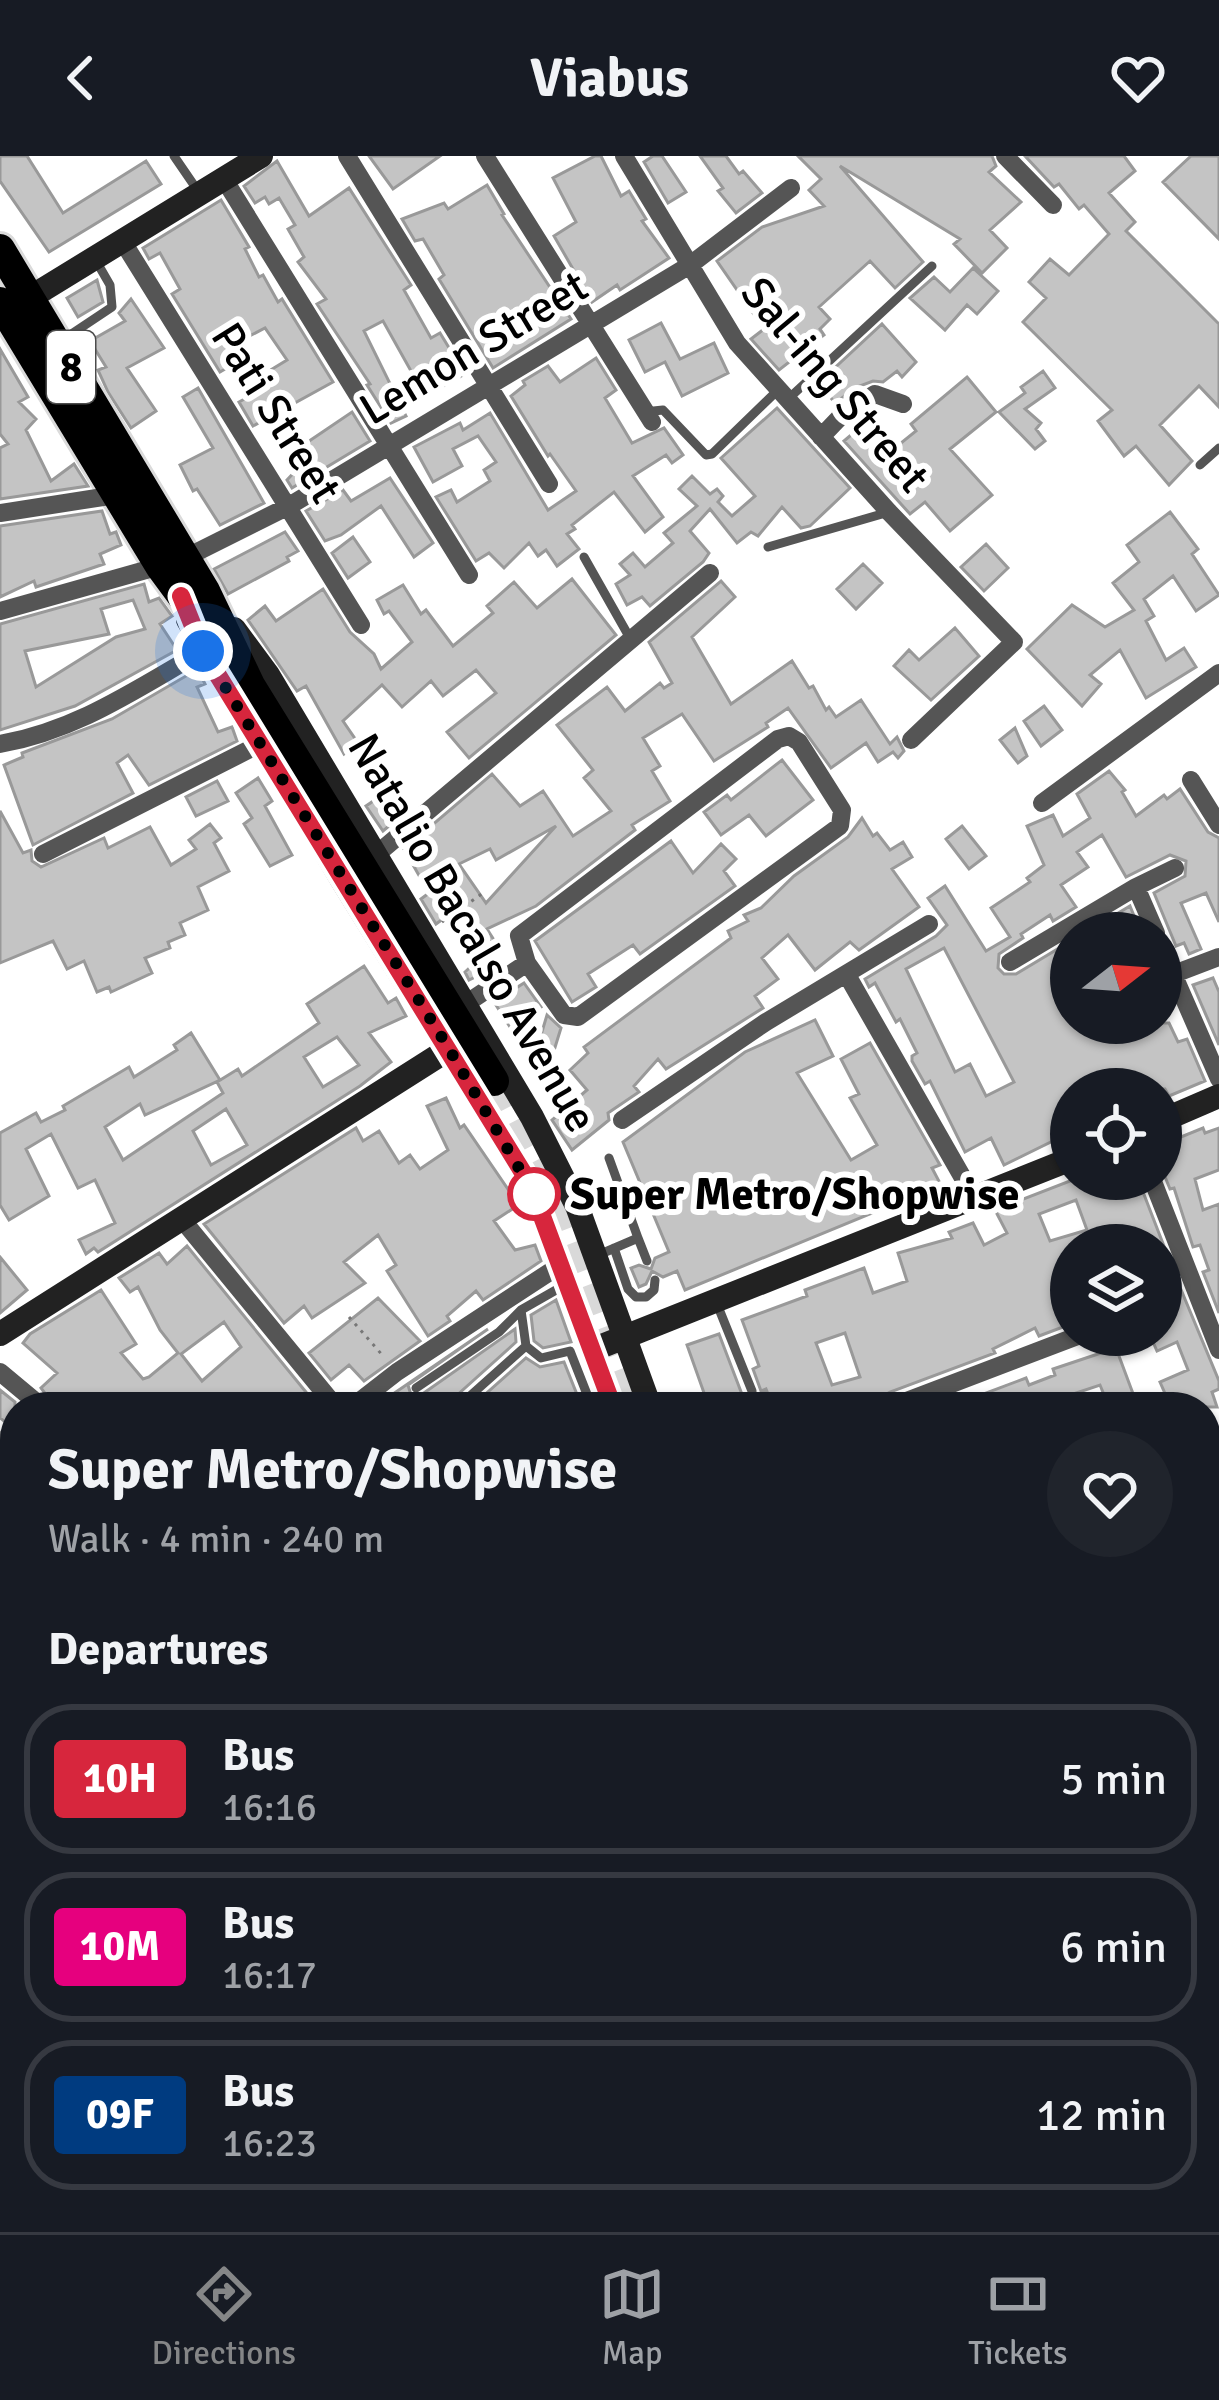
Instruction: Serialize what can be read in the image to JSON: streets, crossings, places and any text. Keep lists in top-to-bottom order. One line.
{"streets":{"main road":["8","Natalio Bacalso Avenue"],"street":["Lemon Street","Sal-ing Street","Pati Street"]},"crossings":[["Lemon Street","Sal-ing Street"],["Lemon Street","Pati Street"],["Lemon Street","Natalio Bacalso Avenue"]],"places":["Super Metro/Shopwise"],"lines":["bus line 10H"],"north":"right","page":{"header":"Viabus","heading":[["Super Metro/Shopwise","Walk · 4 min · 240 m"],"Departures"],"list":[{"mark":"10H","name":"Bus","note":"16:16","value":"5 min"},{"mark":"10M","name":"Bus","note":"16:17","value":"6 min"},{"mark":"09F","name":"Bus","note":"16:23","value":"12 min"}],"tabs":["Directions","Map","Tickets"]}}
